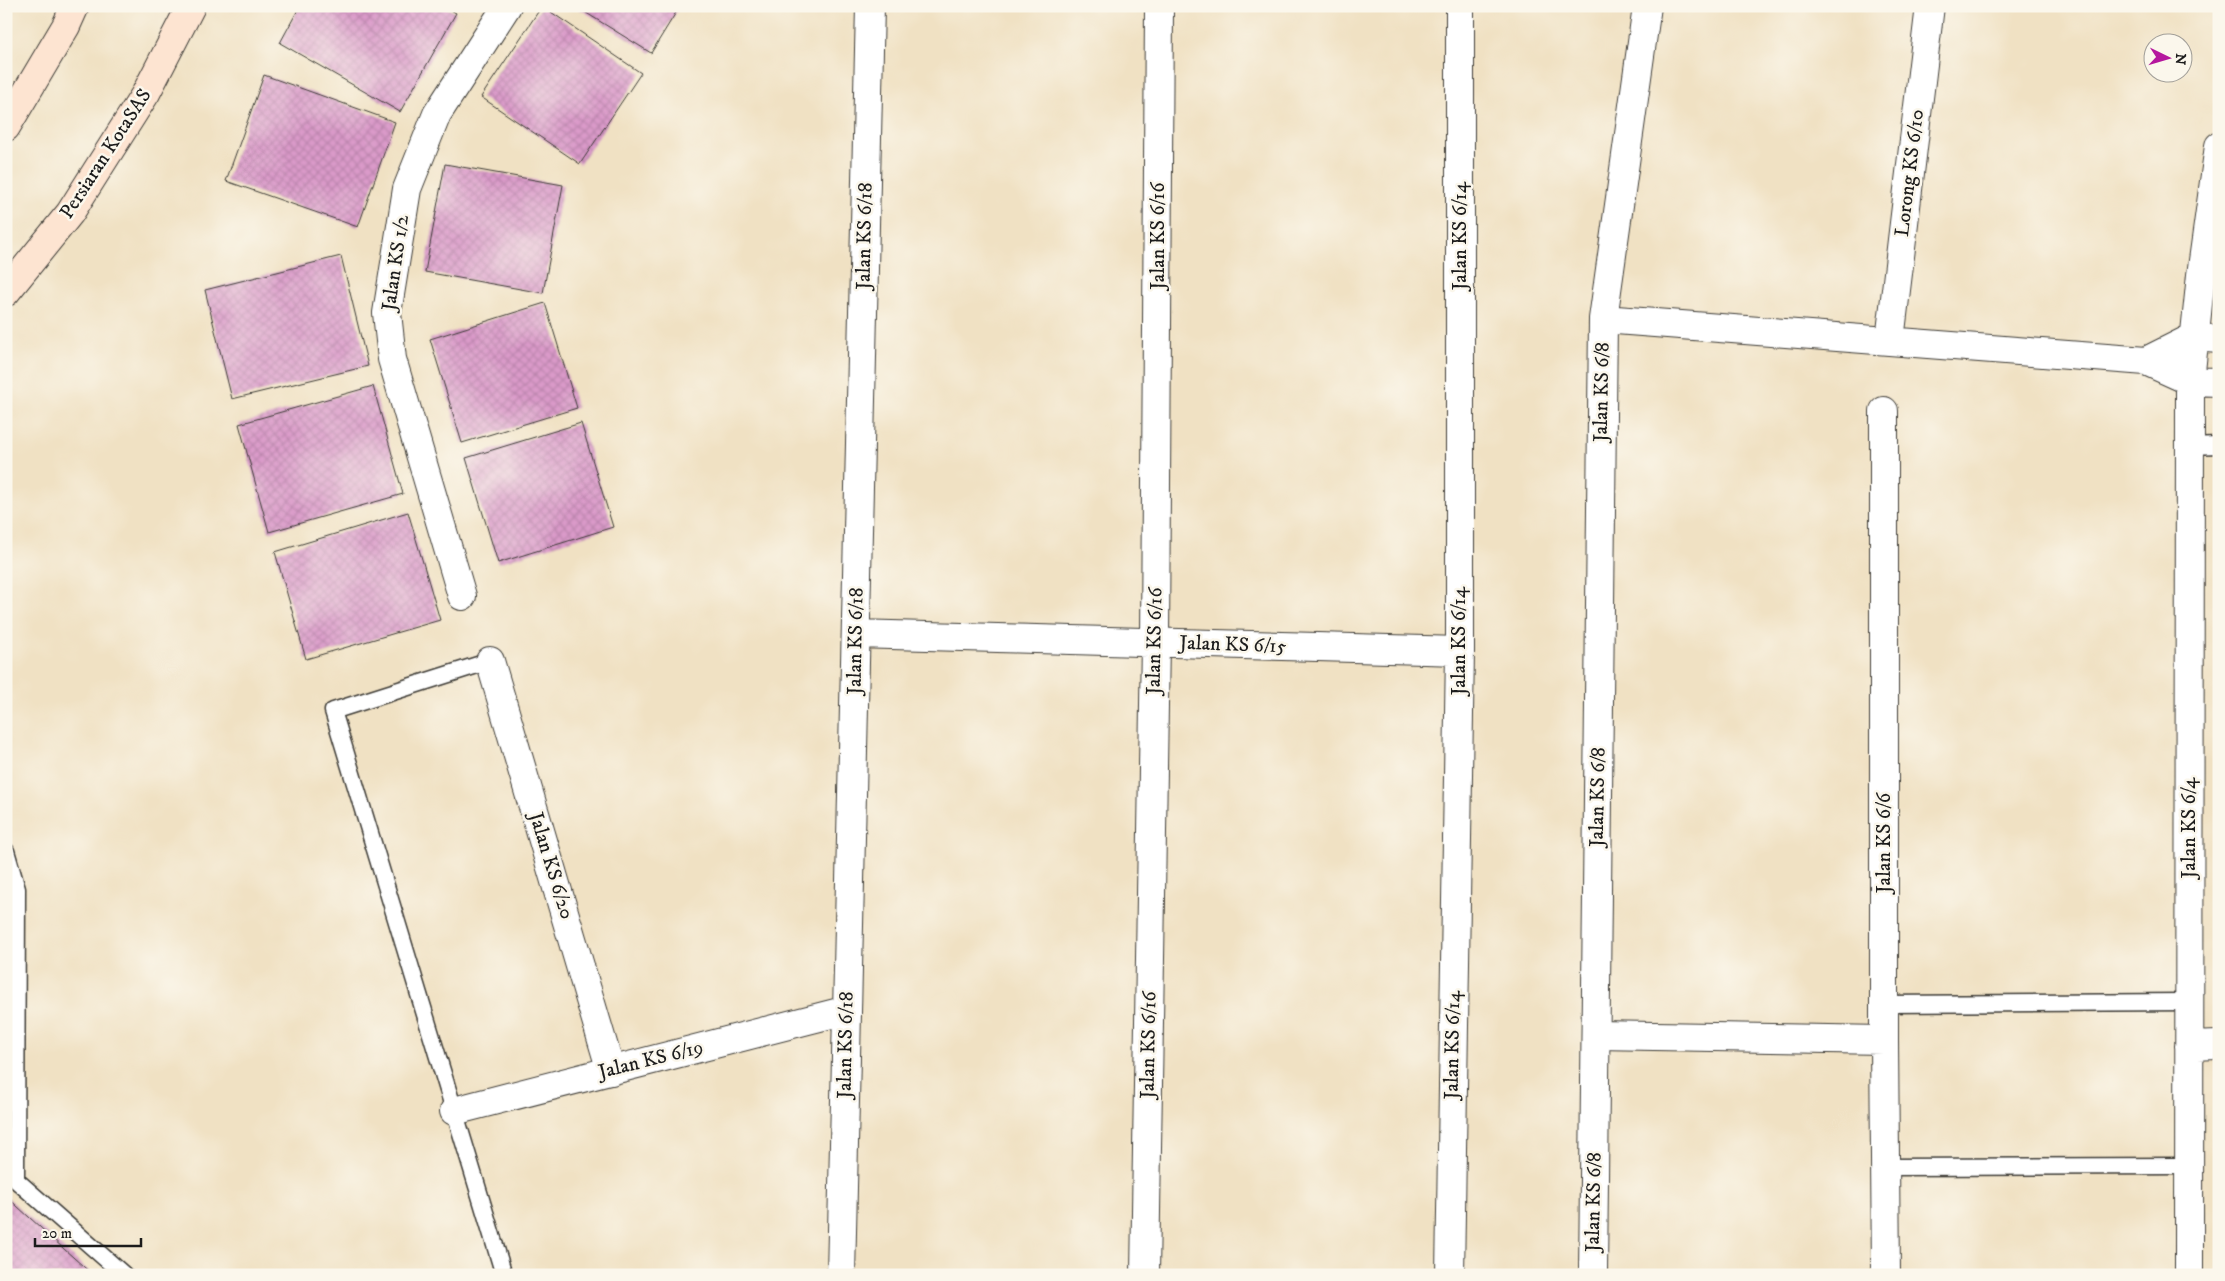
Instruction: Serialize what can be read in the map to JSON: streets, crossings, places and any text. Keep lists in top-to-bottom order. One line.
{"streets":{"main road":["Persiaran KotaSAS"],"street":["Lorong KS 6/10","Jalan KS 6/18","Jalan KS 6/16","Jalan KS 6/14","Jalan KS 1/2","Jalan KS 6/8","Jalan KS 6/15","Jalan KS 6/4","Jalan KS 6/6","Jalan KS 6/20","Jalan KS 6/19"]},"crossings":[["Jalan KS 6/18","Jalan KS 6/15"],["Jalan KS 6/18","Jalan KS 6/19"],["Jalan KS 6/16","Jalan KS 6/15"],["Jalan KS 6/14","Jalan KS 6/15"],["Jalan KS 6/20","Jalan KS 6/19"]],"scale_bar":"20 m","north":"right"}
